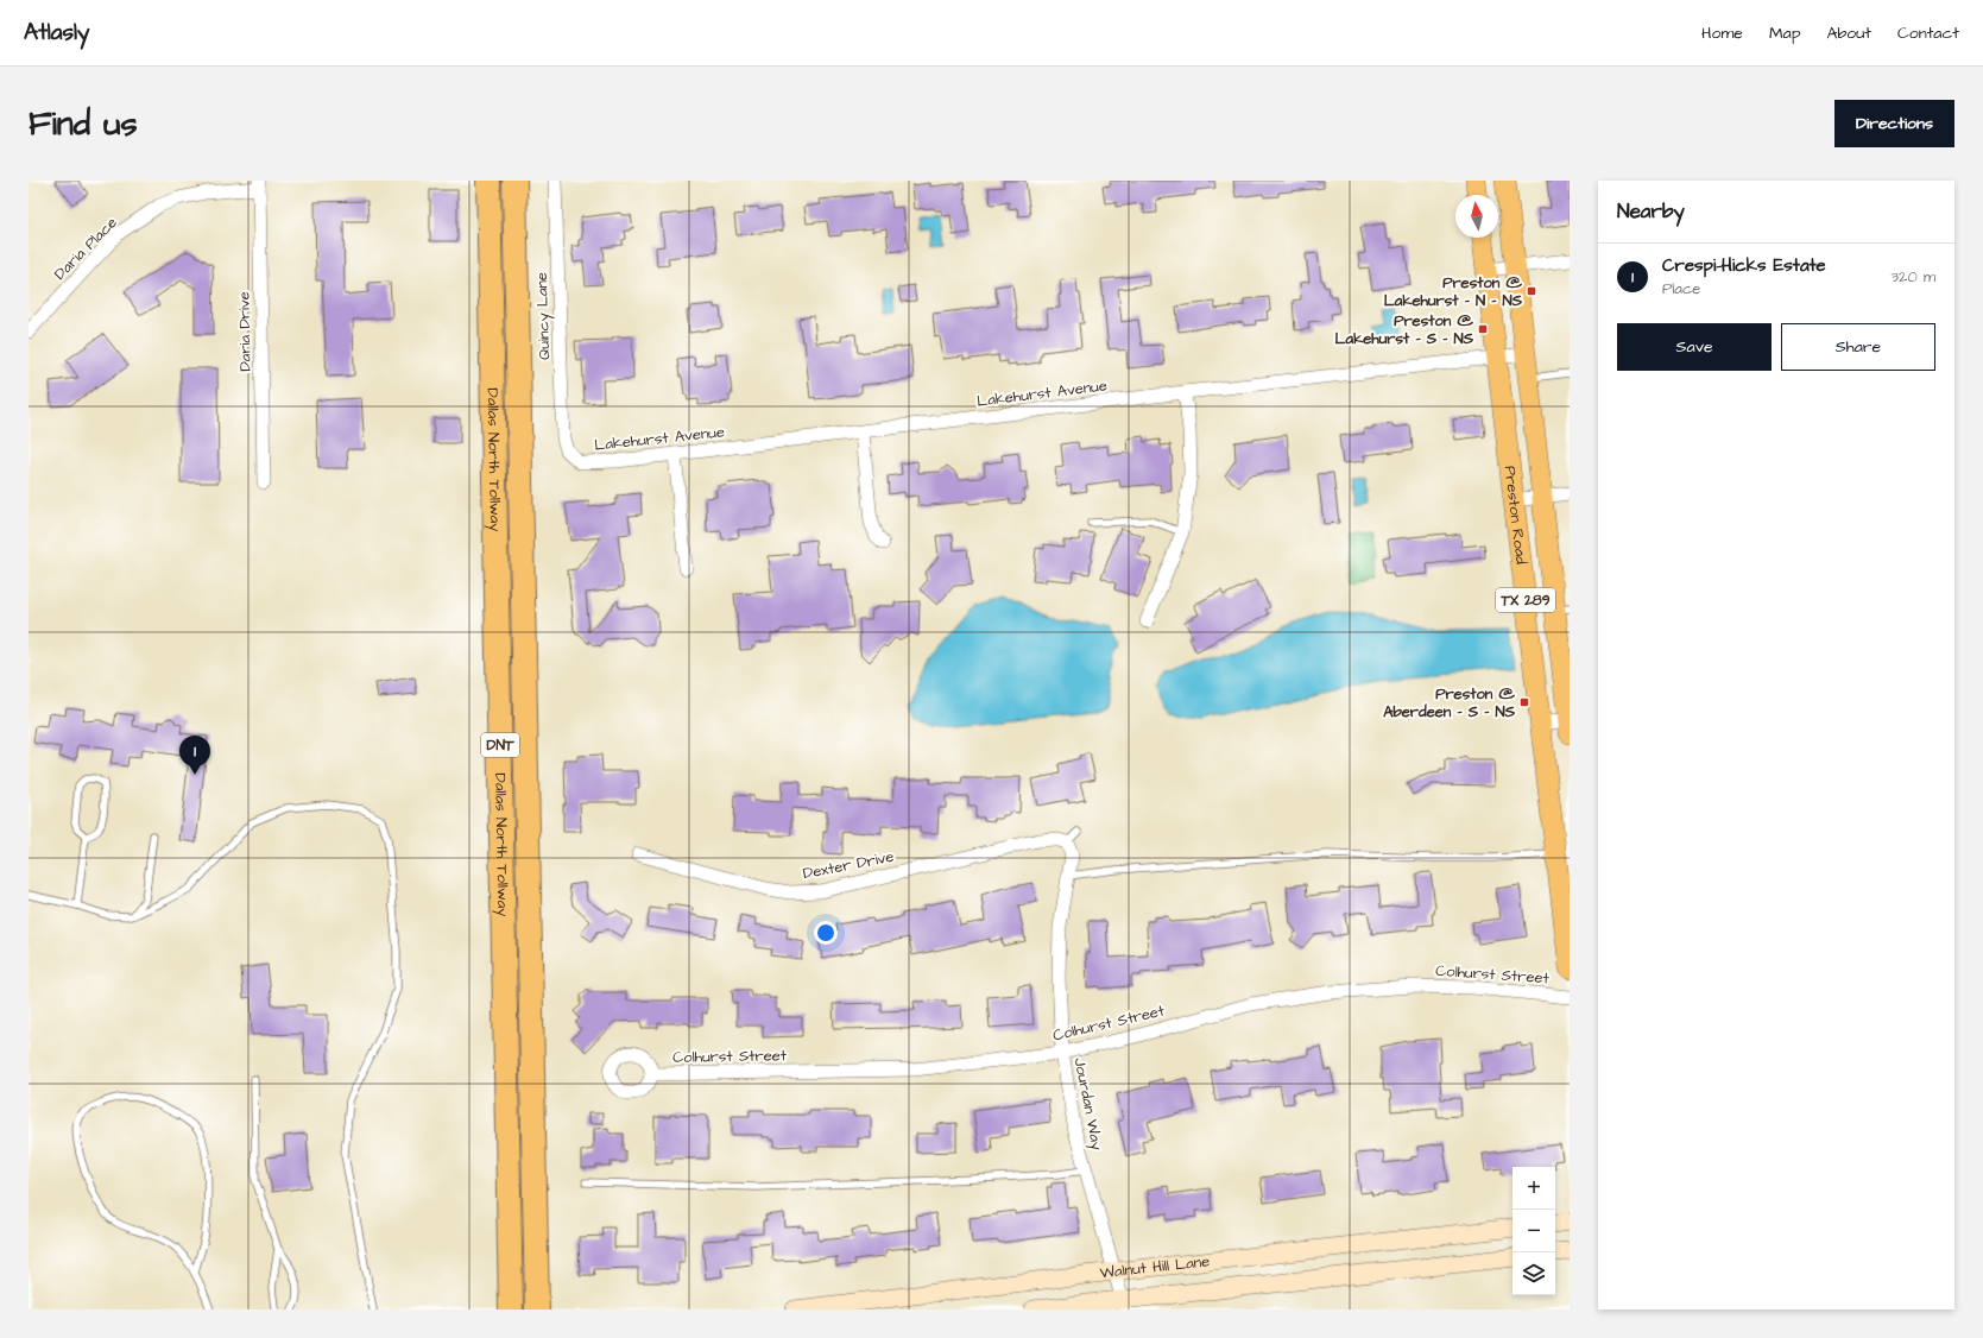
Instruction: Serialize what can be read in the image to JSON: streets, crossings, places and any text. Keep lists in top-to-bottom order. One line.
{"streets":{"highway":["Dallas North Tollway","DNT"],"main road":["Preston Road","TX 289","Walnut Hill Lane"],"street":["Daria Place","Quincy Lane","Daria Drive","Lakehurst Avenue","Dexter Drive","Colhurst Street","Jourdan Way"]},"crossings":[["Daria Place","Daria Drive"],["Quincy Lane","Lakehurst Avenue"],["Lakehurst Avenue","Preston Road"],["Dexter Drive","Jourdan Way"],["Colhurst Street","Jourdan Way"],["Jourdan Way","Walnut Hill Lane"]],"places":{"transit":["Preston @ Lakehurst - N - NS","Preston @ Lakehurst - S - NS","Preston @ Aberdeen - S - NS"]},"north":"top","page":{"header":"Atlasly","nav":["Home","Map","About","Contact"],"buttons":["Directions",["Save","Share"]],"title":"Find us","heading":"Nearby","list":[{"mark":"1","name":"Crespi-Hicks Estate","note":"Place","value":"320 m"}],"pins":"1","map_buttons":["+","−"]}}
